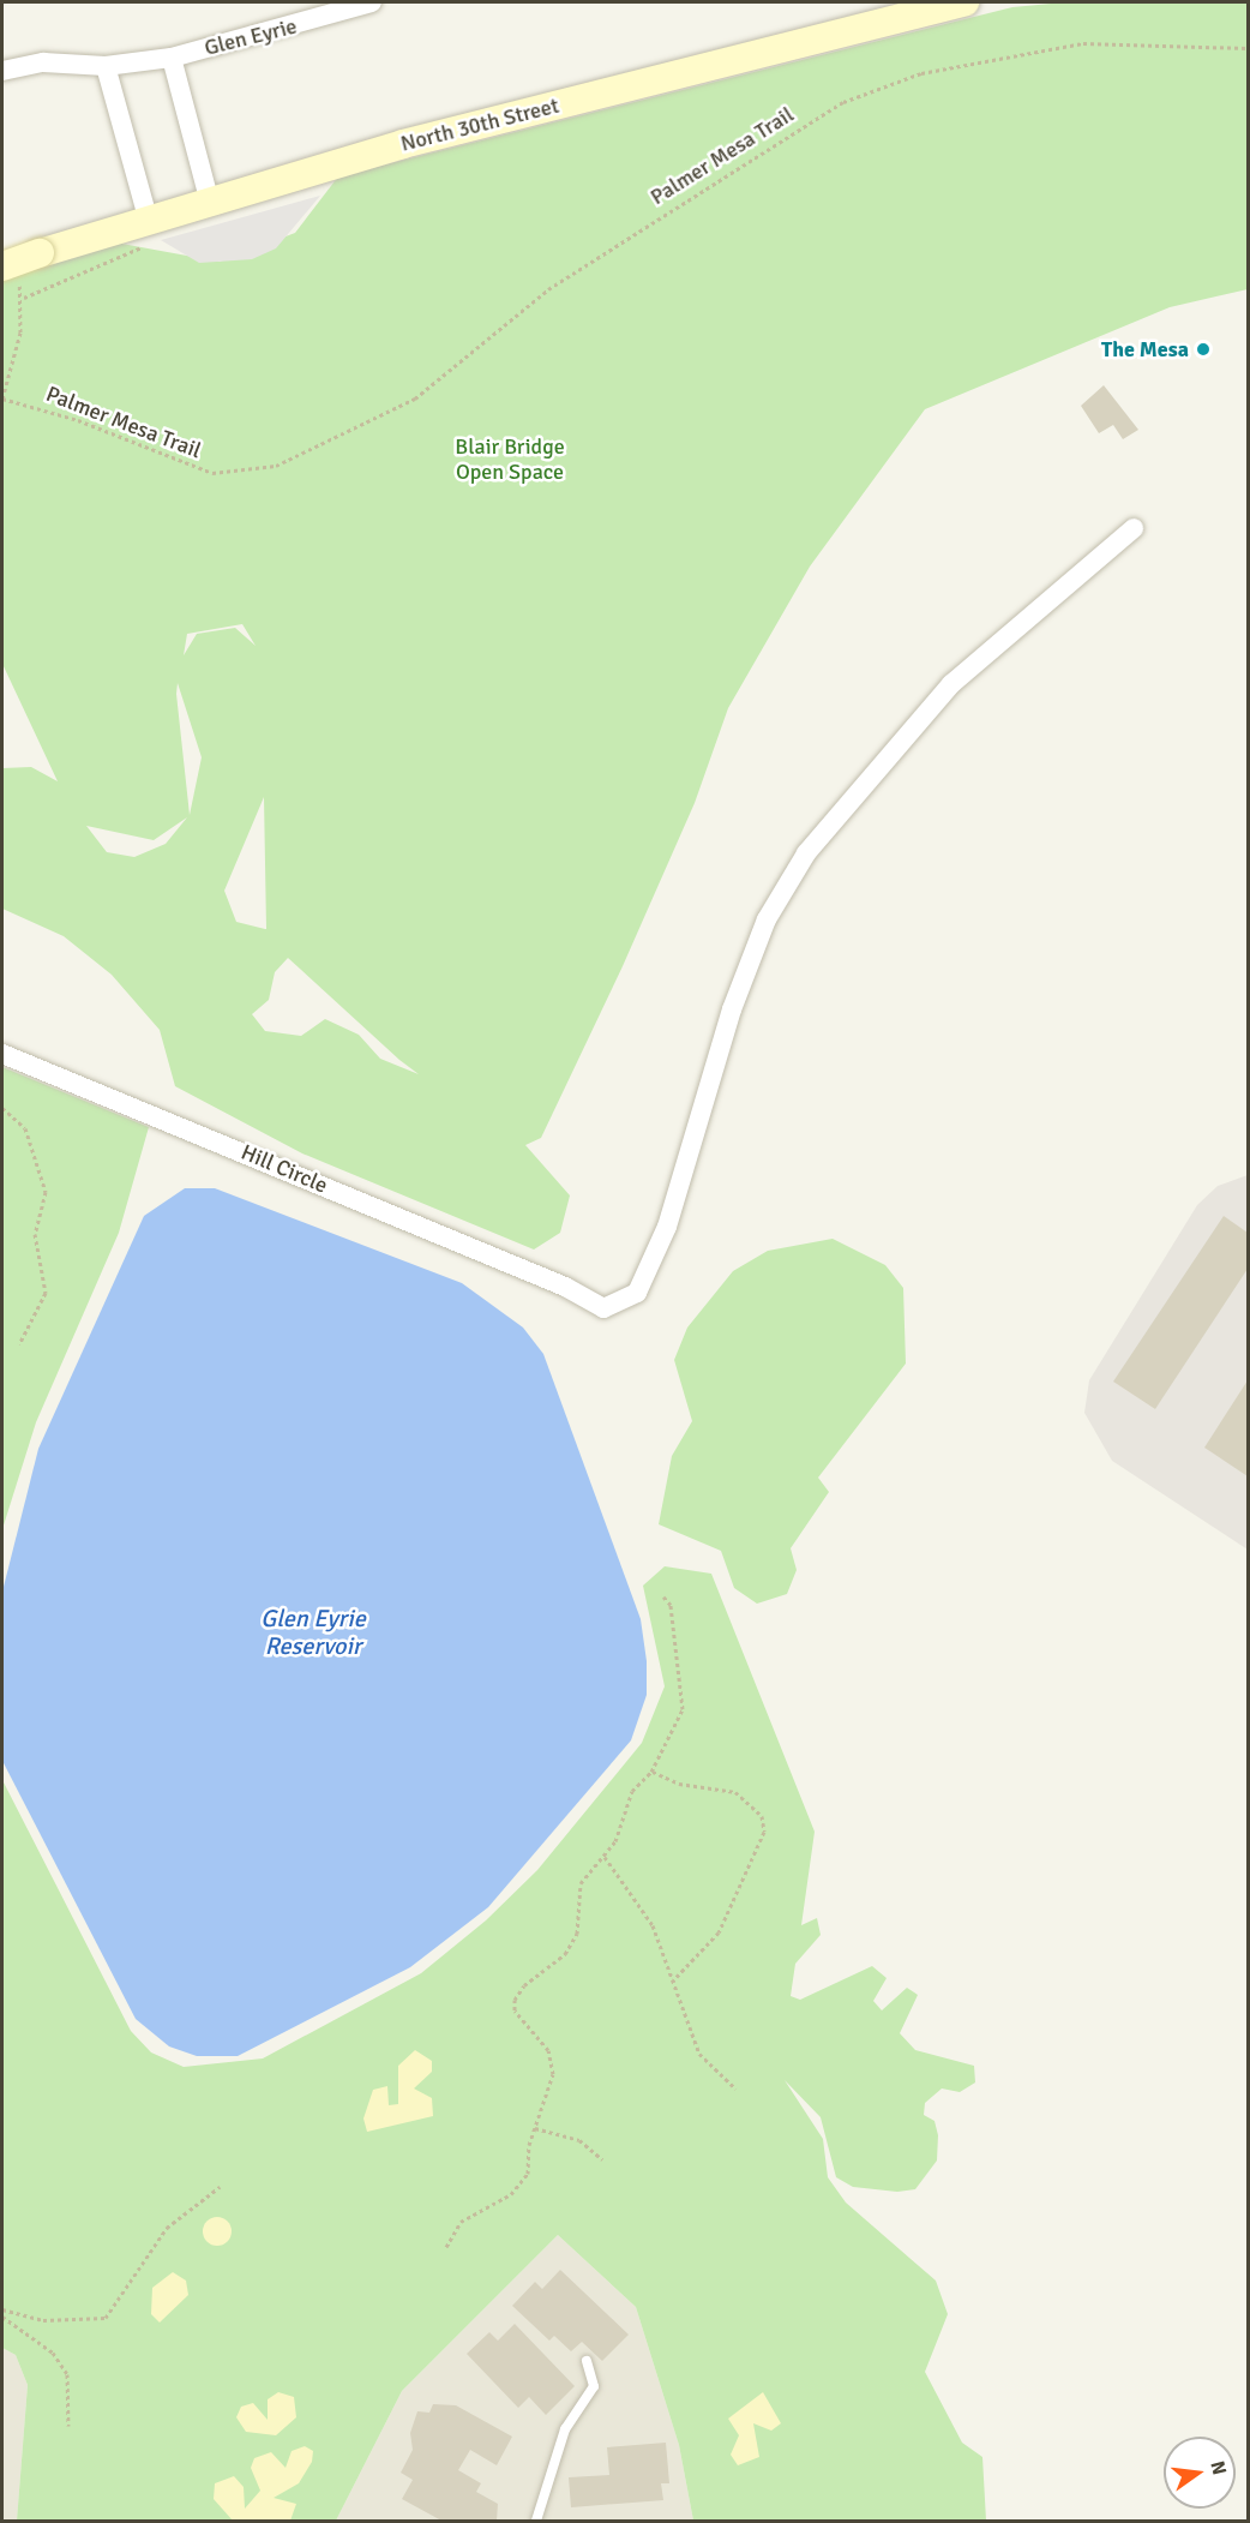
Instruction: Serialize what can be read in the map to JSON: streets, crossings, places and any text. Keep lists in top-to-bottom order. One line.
{"streets":{"main road":["North 30th Street"],"street":["Glen Eyrie","Hill Circle"],"path":["Palmer Mesa Trail"]},"water":["Glen Eyrie Reservoir"],"parks":["Blair Bridge Open Space"],"places":["The Mesa"],"north":"right"}
